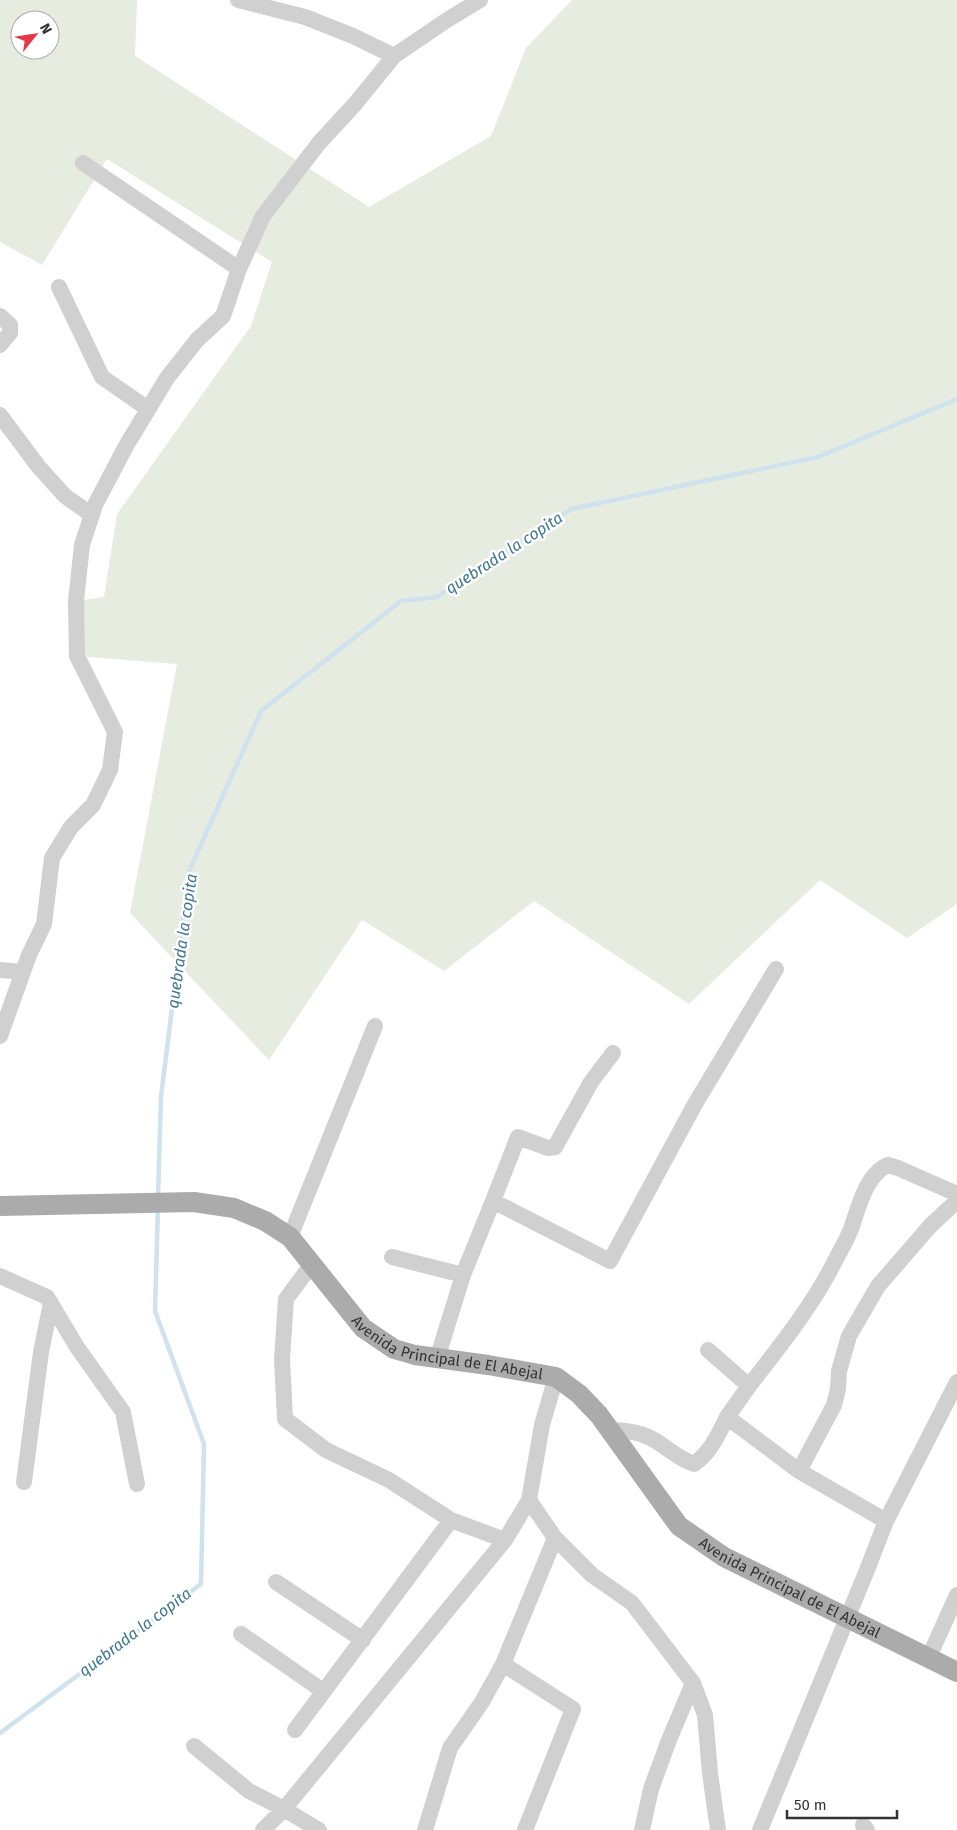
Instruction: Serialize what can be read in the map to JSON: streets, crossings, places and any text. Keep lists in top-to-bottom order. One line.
{"streets":{"main road":["Avenida Principal de El Abejal"]},"water":["quebrada la copita"],"scale_bar":"50 m","north":"top right"}
